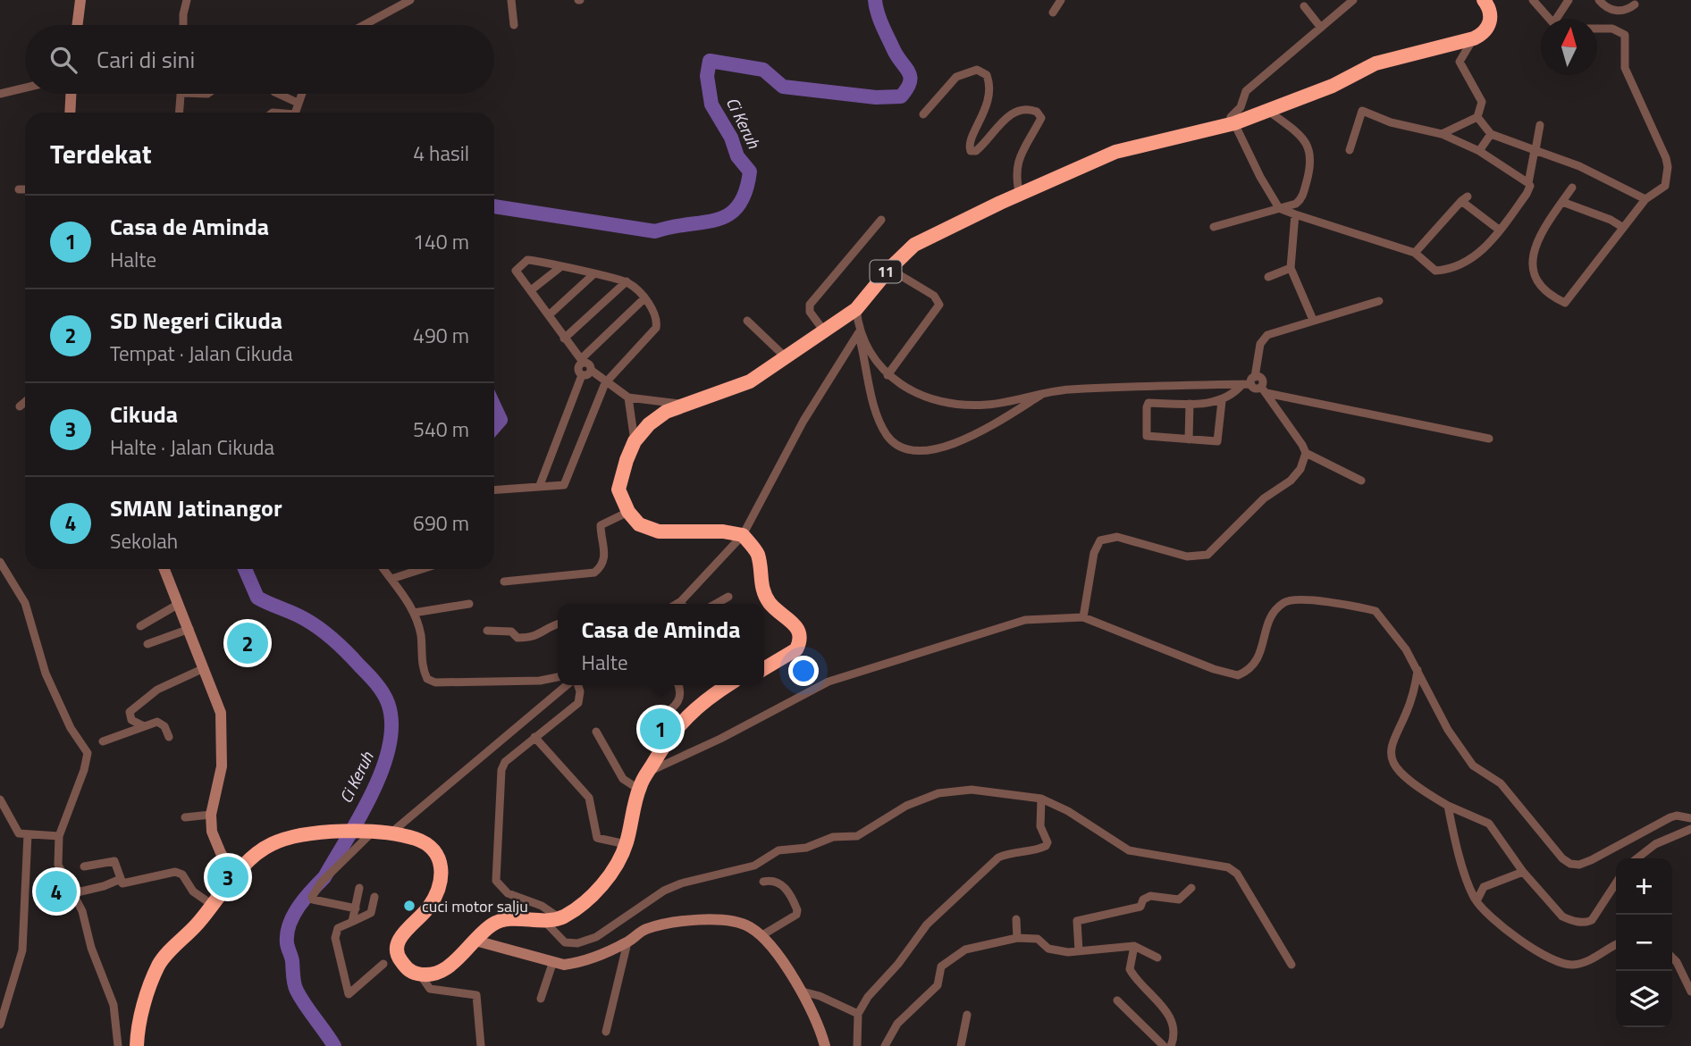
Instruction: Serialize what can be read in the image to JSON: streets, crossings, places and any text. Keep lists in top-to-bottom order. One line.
{"streets":{"highway":["11"]},"water":["Ci Keruh"],"places":["cuci motor salju"],"north":"top","page":{"search":"Cari di sini","heading":["Terdekat","4 hasil"],"list":[{"mark":"1","name":"Casa de Aminda","note":"Halte","value":"140 m"},{"mark":"2","name":"SD Negeri Cikuda","note":"Tempat · Jalan Cikuda","value":"490 m"},{"mark":"3","name":"Cikuda","note":"Halte · Jalan Cikuda","value":"540 m"},{"mark":"4","name":"SMAN Jatinangor","note":"Sekolah","value":"690 m"}],"popup":["Casa de Aminda","Halte"],"pins":["2","1","3","4"],"map_buttons":["+","−"]}}
